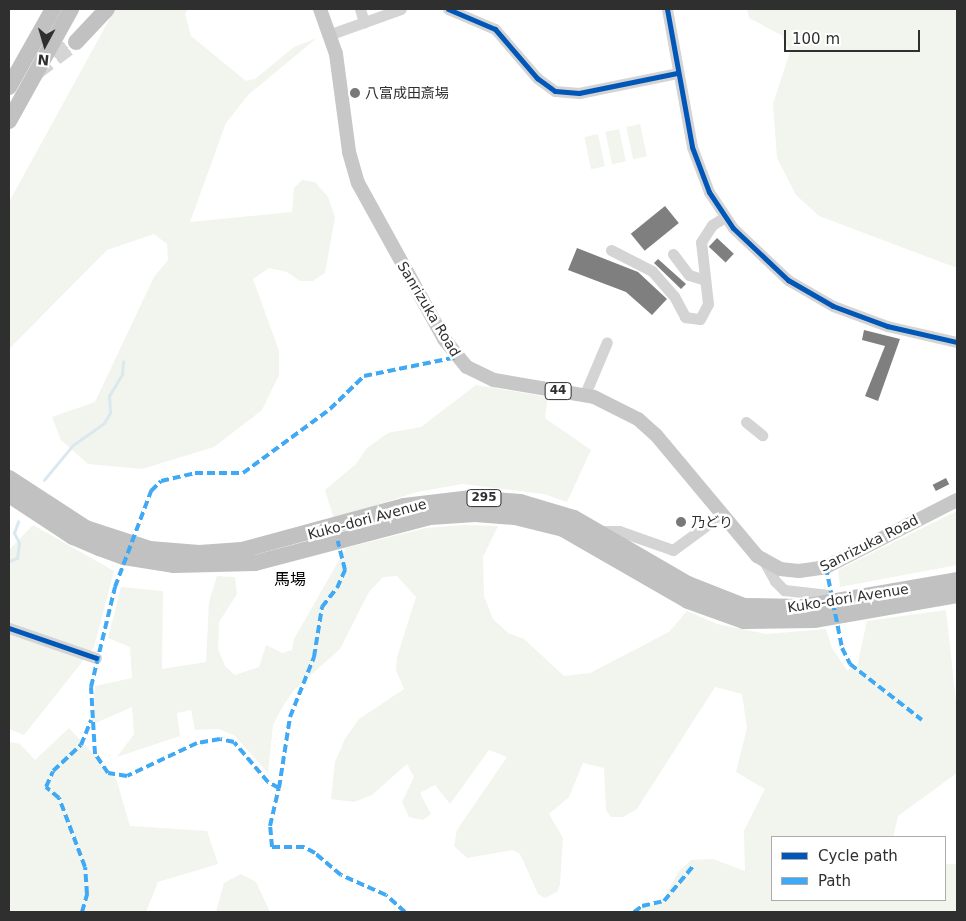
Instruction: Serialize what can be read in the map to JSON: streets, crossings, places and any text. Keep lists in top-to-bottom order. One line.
{"streets":{"highway":["295","Kuko-dori Avenue"],"main road":["Sanrizuka Road","44"]},"districts":["馬場"],"places":["八富成田斎場","乃どり"],"legend":["Cycle path","Path"],"scale_bar":"100 m","north":"bottom"}
